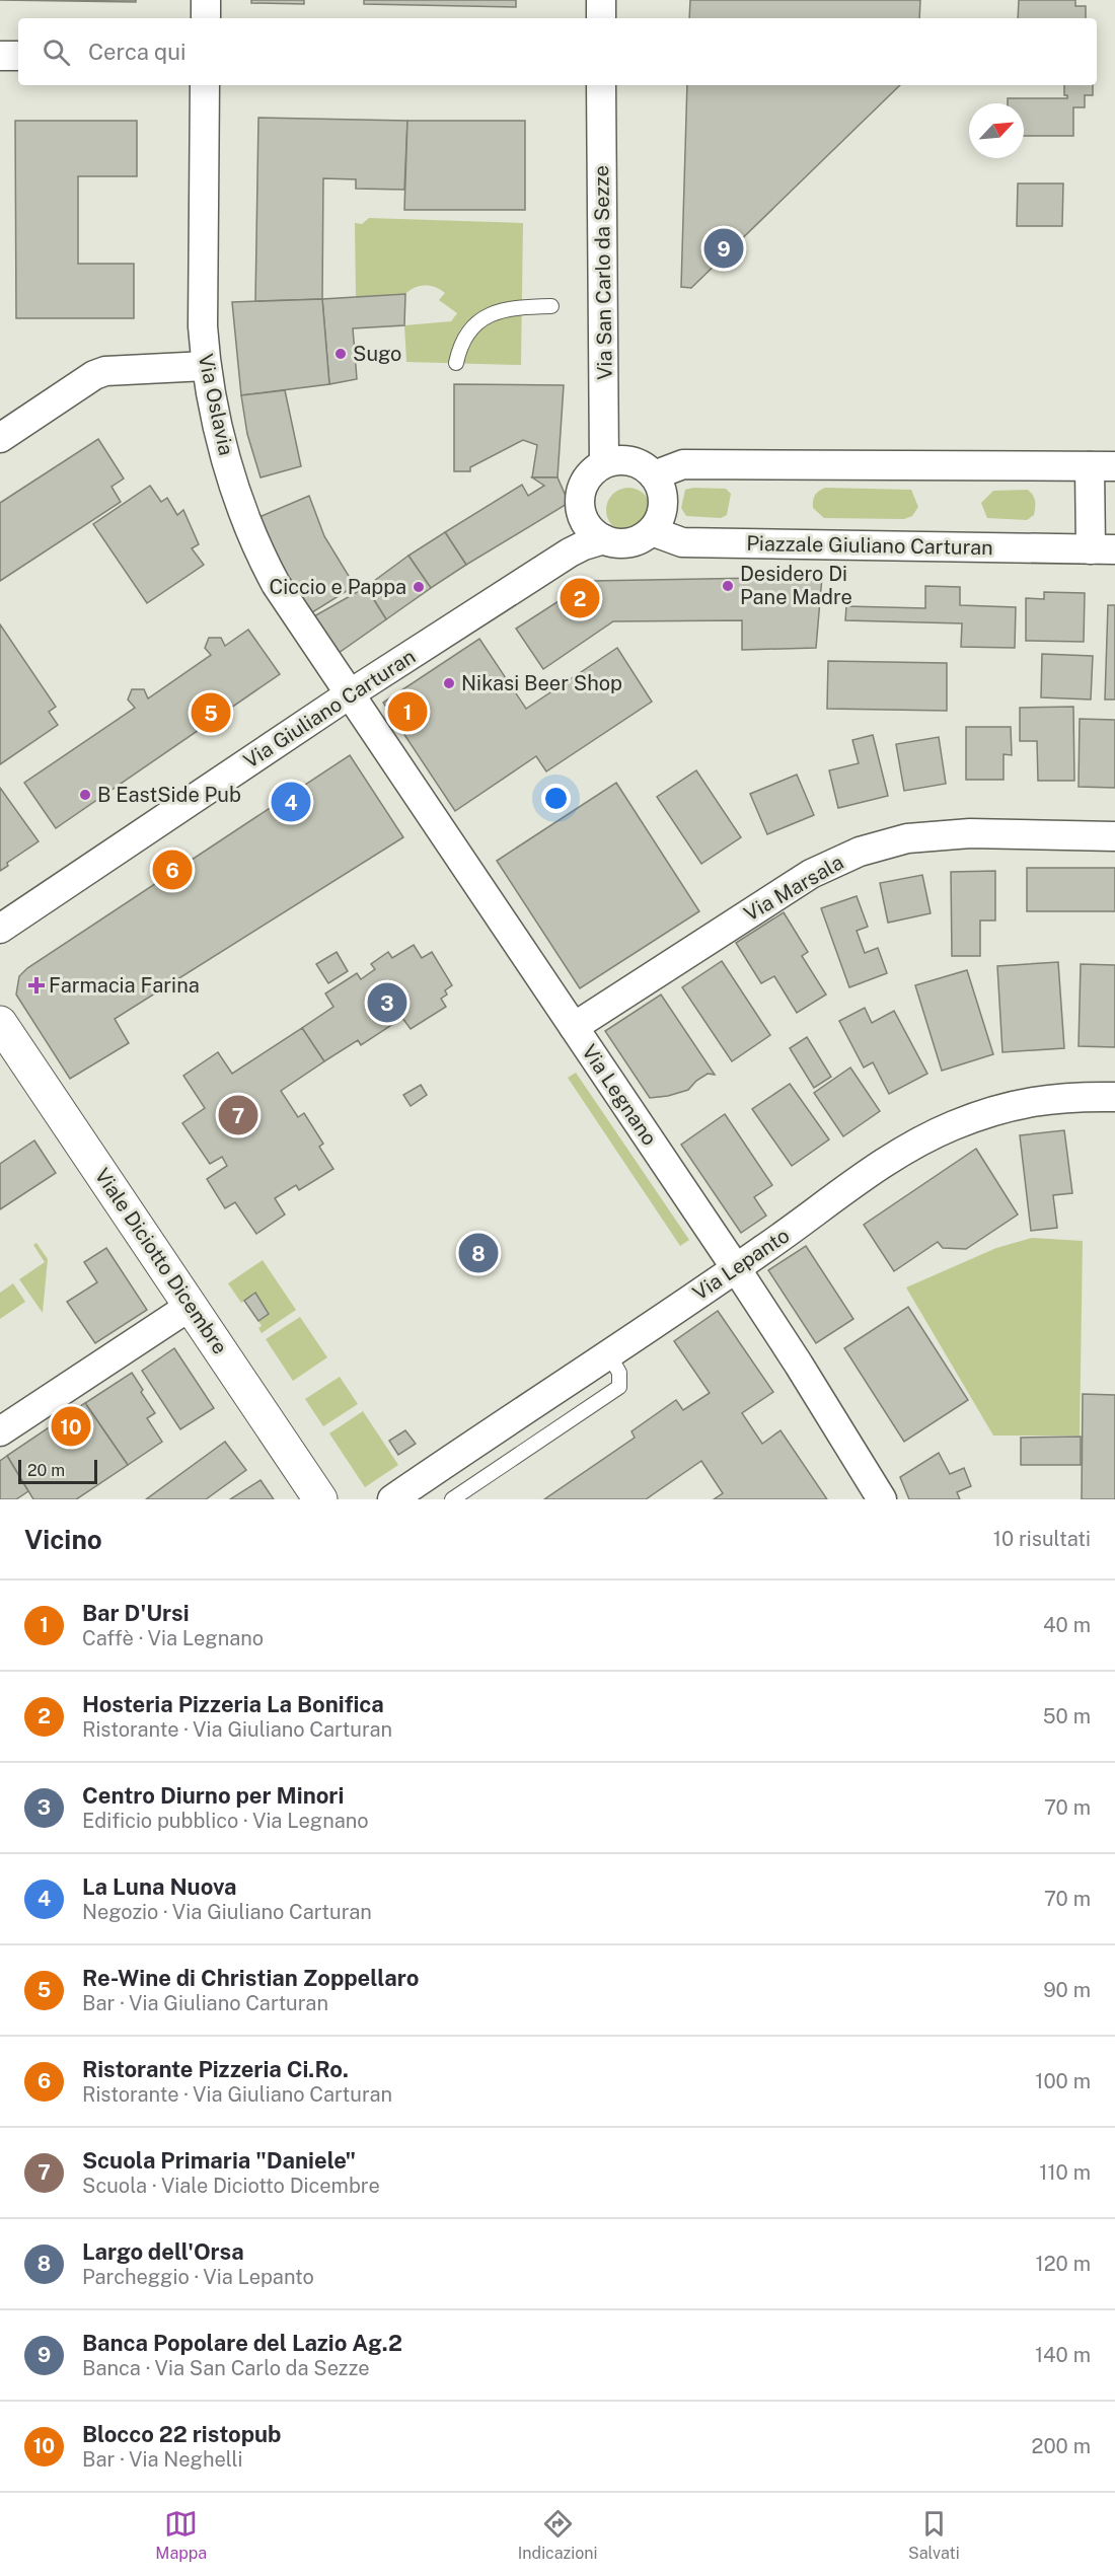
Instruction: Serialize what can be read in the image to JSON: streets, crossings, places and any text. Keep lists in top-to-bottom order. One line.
{"streets":{"main road":["Viale Diciotto Dicembre"],"street":["Via San Carlo da Sezze","Via Oslavia","Piazzale Giuliano Carturan","Via Giuliano Carturan","Via Marsala","Via Legnano","Via Lepanto"]},"crossings":[["Via San Carlo da Sezze","Piazzale Giuliano Carturan"],["Via San Carlo da Sezze","Via Giuliano Carturan"],["Via Oslavia","Via Giuliano Carturan"],["Via Oslavia","Via Legnano"],["Piazzale Giuliano Carturan","Via Giuliano Carturan"],["Via Giuliano Carturan","Via Legnano"],["Via Marsala","Via Legnano"],["Via Legnano","Via Lepanto"]],"places":{"other":["Sugo","Desidero Di Pane Madre","Ciccio e Pappa","Nikasi Beer Shop","B EastSide Pub"],"health":["Farmacia Farina"]},"scale_bar":"20 m","north":"top right","page":{"search":"Cerca qui","pins":["9","2","1","5","4","6","3","7","8","10"],"scale":"20 m","heading":["Vicino","10 risultati"],"list":[{"mark":"1","name":"Bar D'Ursi","note":"Caffè · Via Legnano","value":"40 m"},{"mark":"2","name":"Hosteria Pizzeria La Bonifica","note":"Ristorante · Via Giuliano Carturan","value":"50 m"},{"mark":"3","name":"Centro Diurno per Minori","note":"Edificio pubblico · Via Legnano","value":"70 m"},{"mark":"4","name":"La Luna Nuova","note":"Negozio · Via Giuliano Carturan","value":"70 m"},{"mark":"5","name":"Re-Wine di Christian Zoppellaro","note":"Bar · Via Giuliano Carturan","value":"90 m"},{"mark":"6","name":"Ristorante Pizzeria Ci.Ro.","note":"Ristorante · Via Giuliano Carturan","value":"100 m"},{"mark":"7","name":"Scuola Primaria \"Daniele\"","note":"Scuola · Viale Diciotto Dicembre","value":"110 m"},{"mark":"8","name":"Largo dell'Orsa","note":"Parcheggio · Via Lepanto","value":"120 m"},{"mark":"9","name":"Banca Popolare del Lazio Ag.2","note":"Banca · Via San Carlo da Sezze","value":"140 m"},{"mark":"10","name":"Blocco 22 ristopub","note":"Bar · Via Neghelli","value":"200 m"}],"nav":["Mappa","Indicazioni","Salvati"]}}
